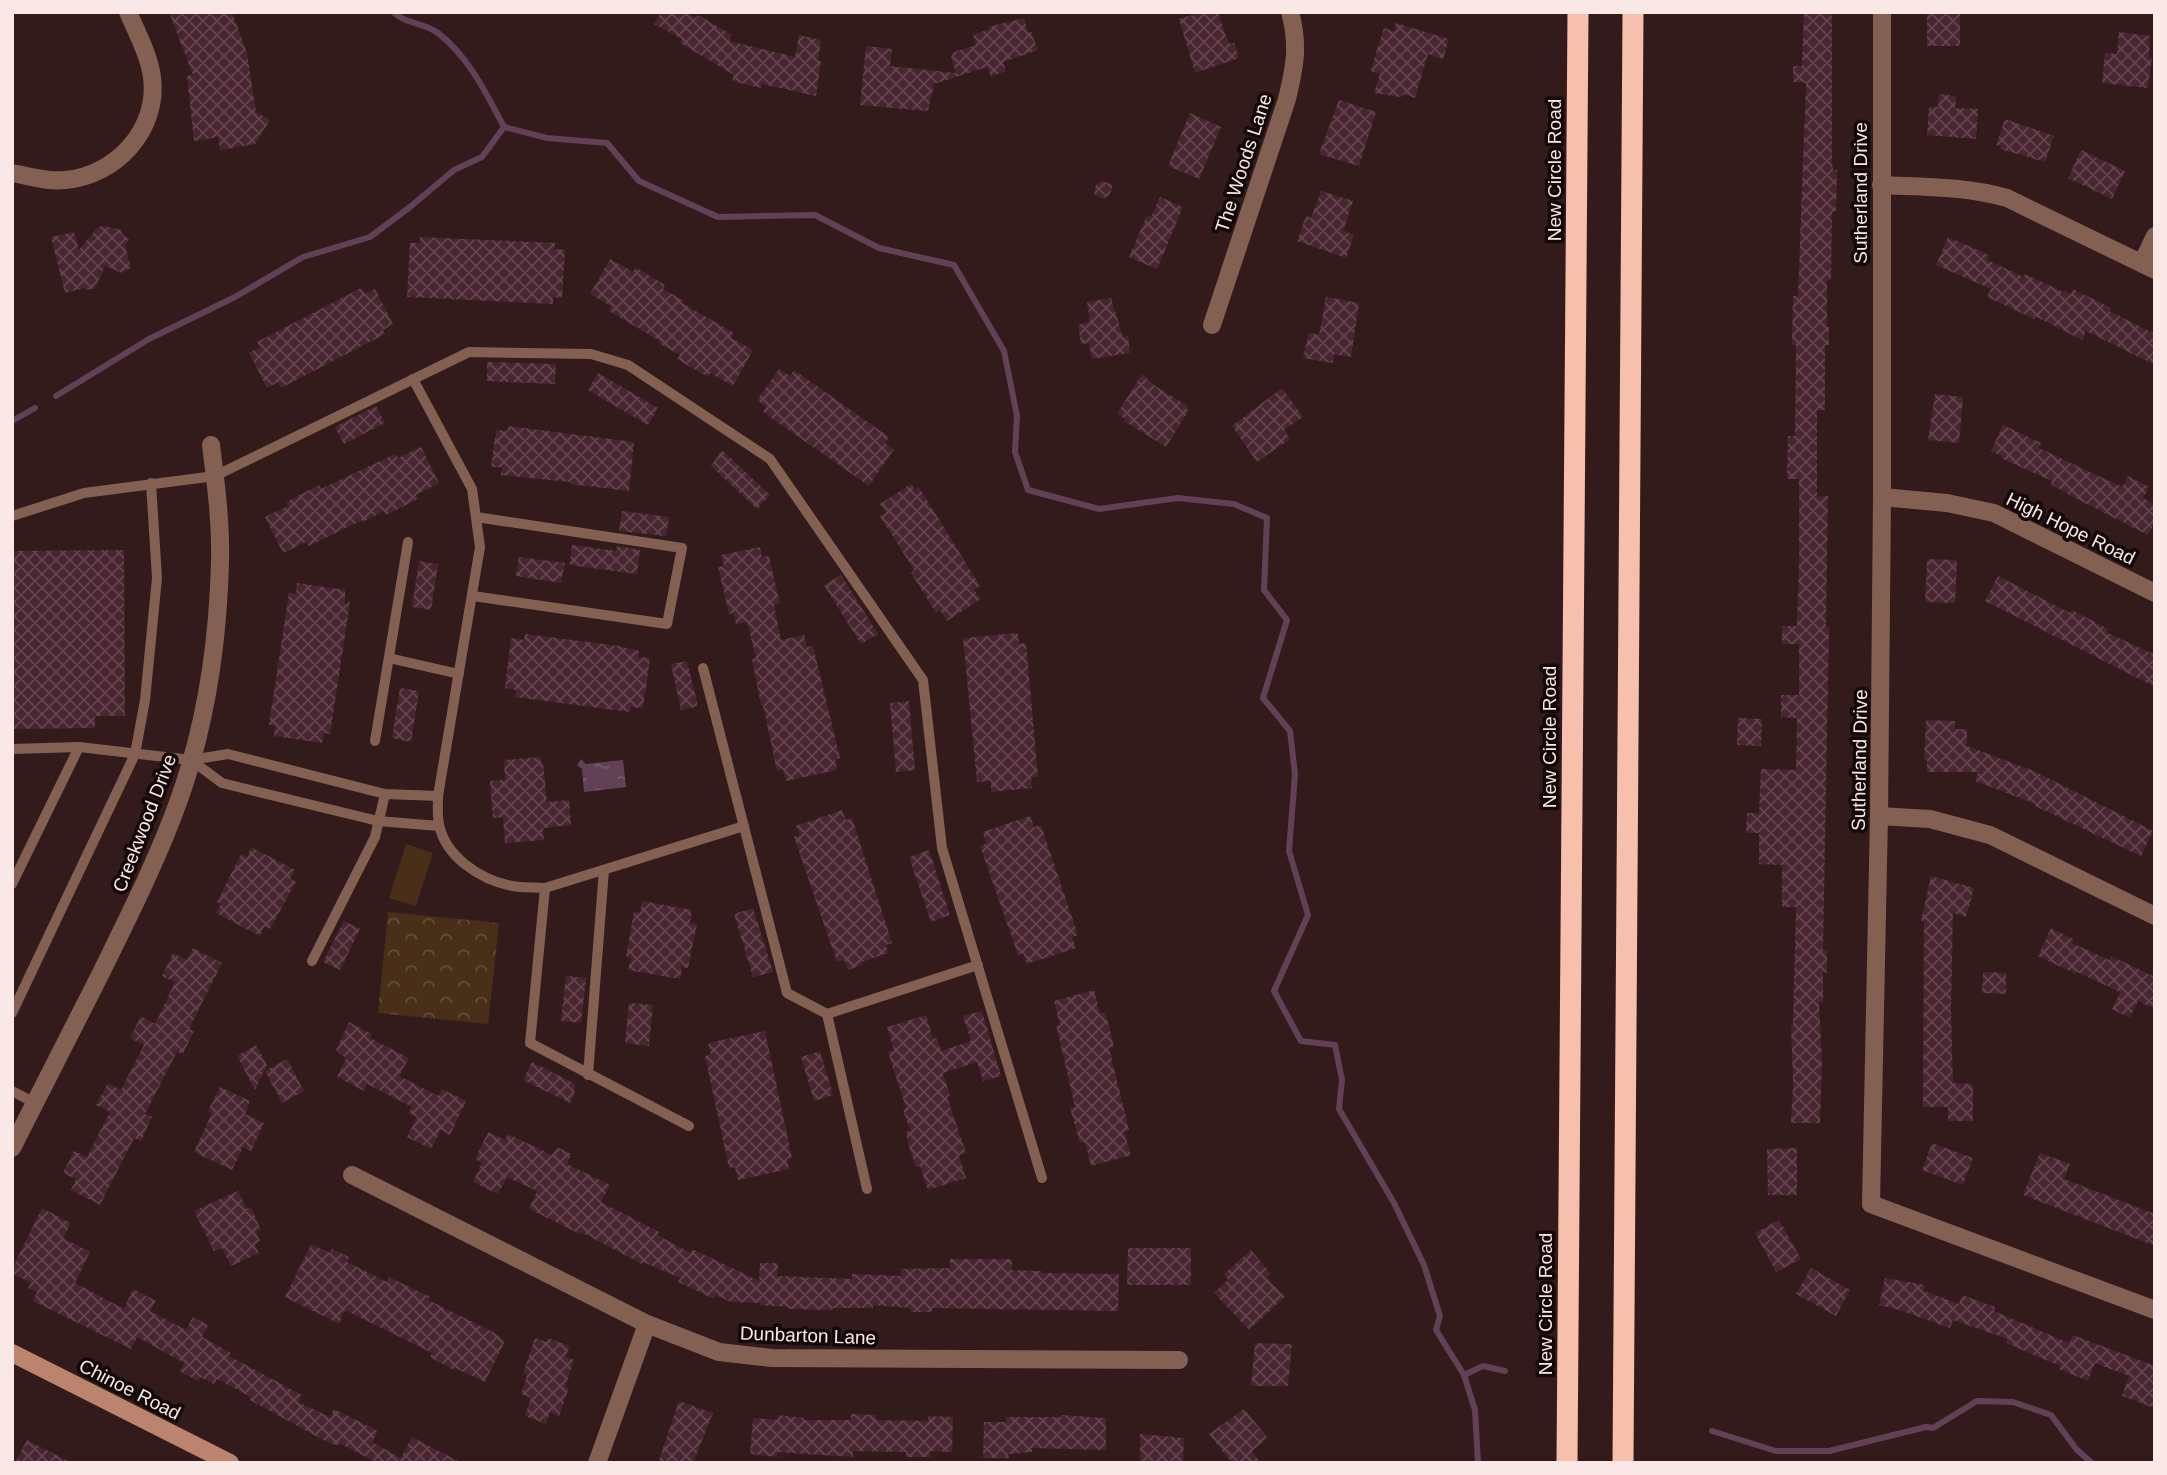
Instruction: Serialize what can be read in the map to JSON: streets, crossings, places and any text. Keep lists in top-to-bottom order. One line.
{"streets":{"highway":["New Circle Road"],"street":["The Woods Lane","Sutherland Drive","High Hope Road","Creekwood Drive","Dunbarton Lane","Chinoe Road"]},"crossings":[["Sutherland Drive","High Hope Road"]]}
